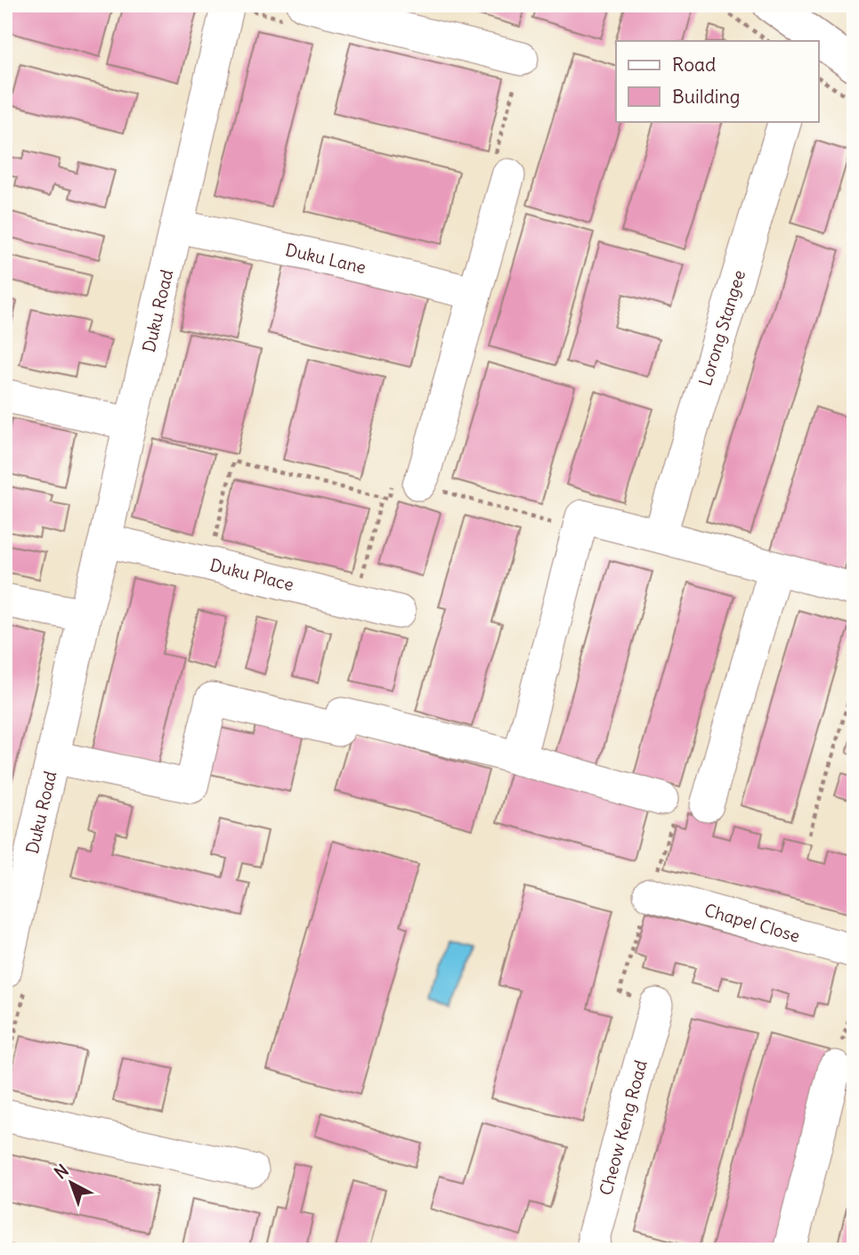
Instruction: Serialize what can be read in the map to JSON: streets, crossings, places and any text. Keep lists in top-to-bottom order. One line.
{"streets":{"street":["Duku Lane","Duku Road","Lorong Stangee","Duku Place","Chapel Close","Cheow Keng Road"]},"crossings":[["Duku Lane","Duku Road"],["Duku Road","Duku Place"]],"legend":["Road","Building"],"north":"top left"}
